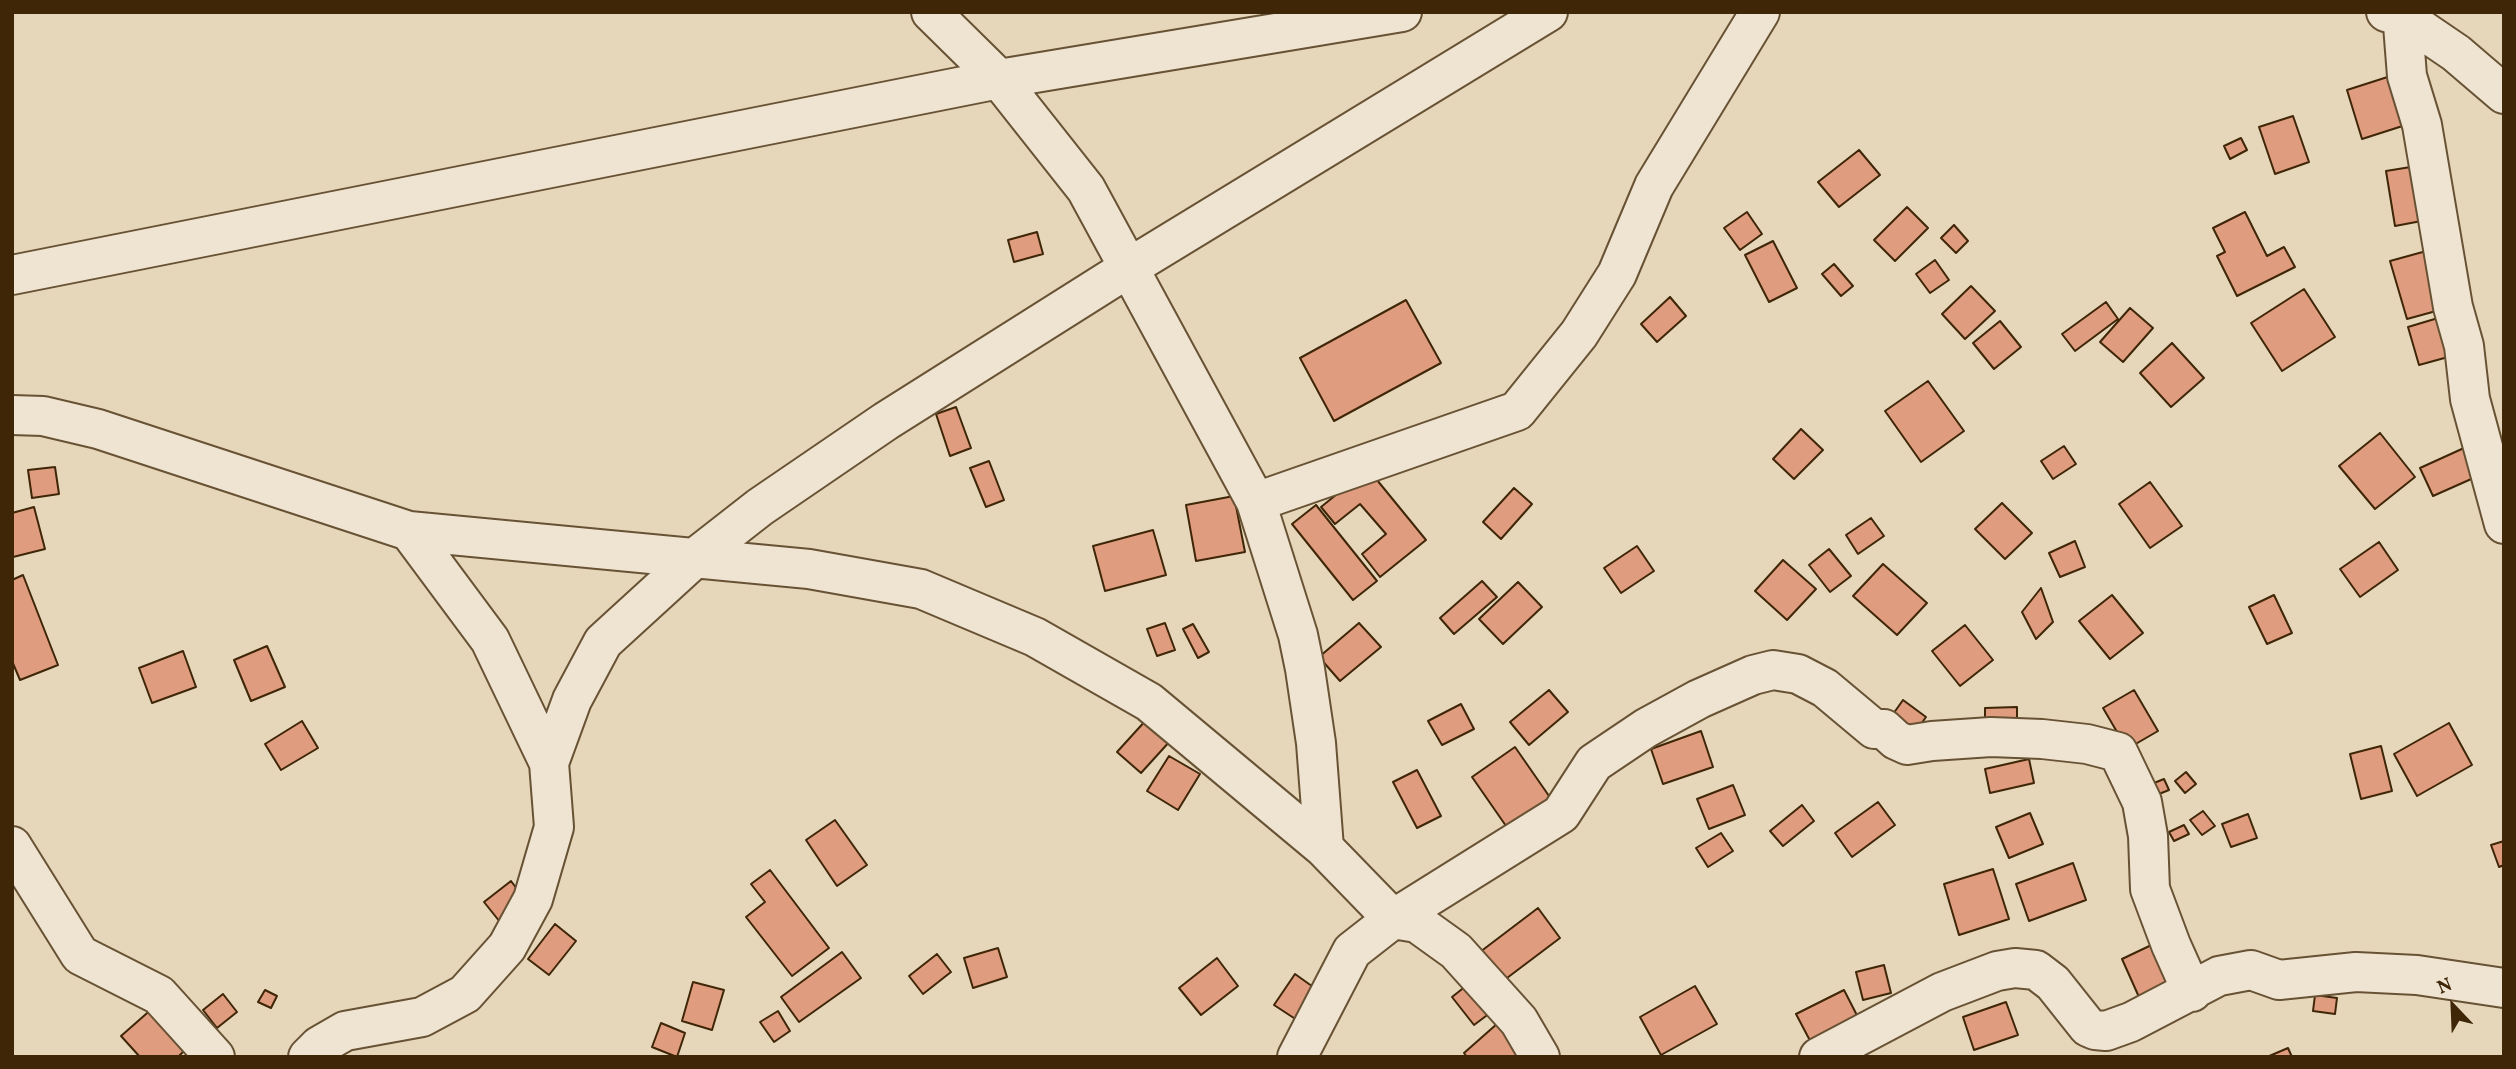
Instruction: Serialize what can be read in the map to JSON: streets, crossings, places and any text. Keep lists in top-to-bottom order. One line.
{"north":"top left"}
